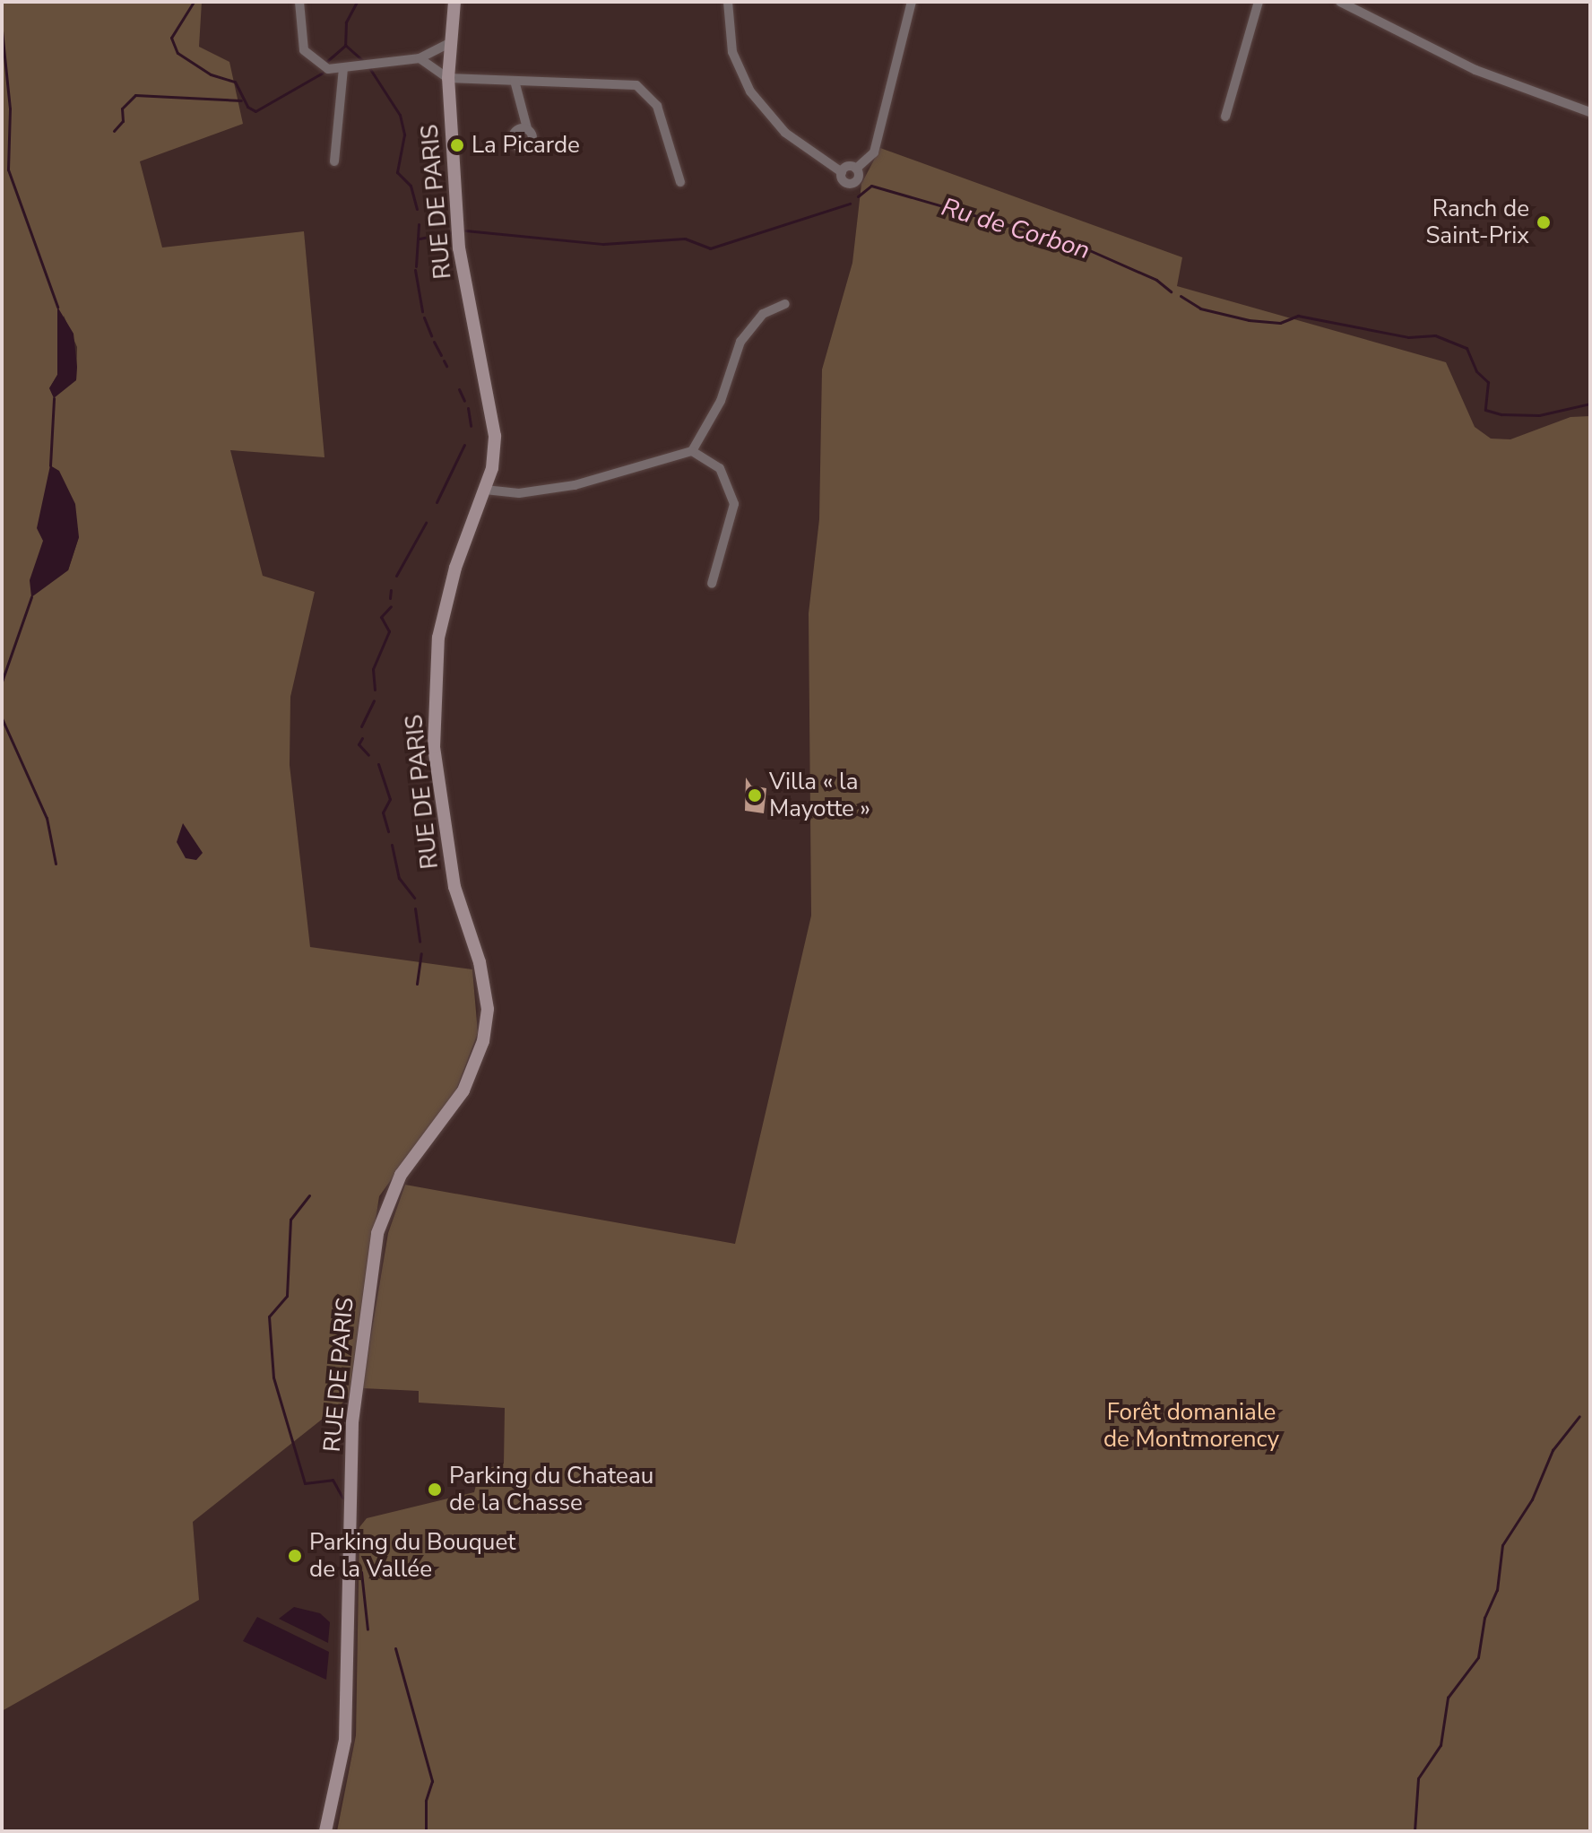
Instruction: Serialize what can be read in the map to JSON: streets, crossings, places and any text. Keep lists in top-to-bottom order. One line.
{"streets":{"main road":["RUE DE PARIS"]},"water":["Ru de Corbon"],"parks":["Forêt domaniale de Montmorency"],"places":["La Picarde","Ranch de Saint-Prix","Villa « la Mayotte »","Parking du Chateau de la Chasse","Parking du Bouquet de la Vallée"]}
